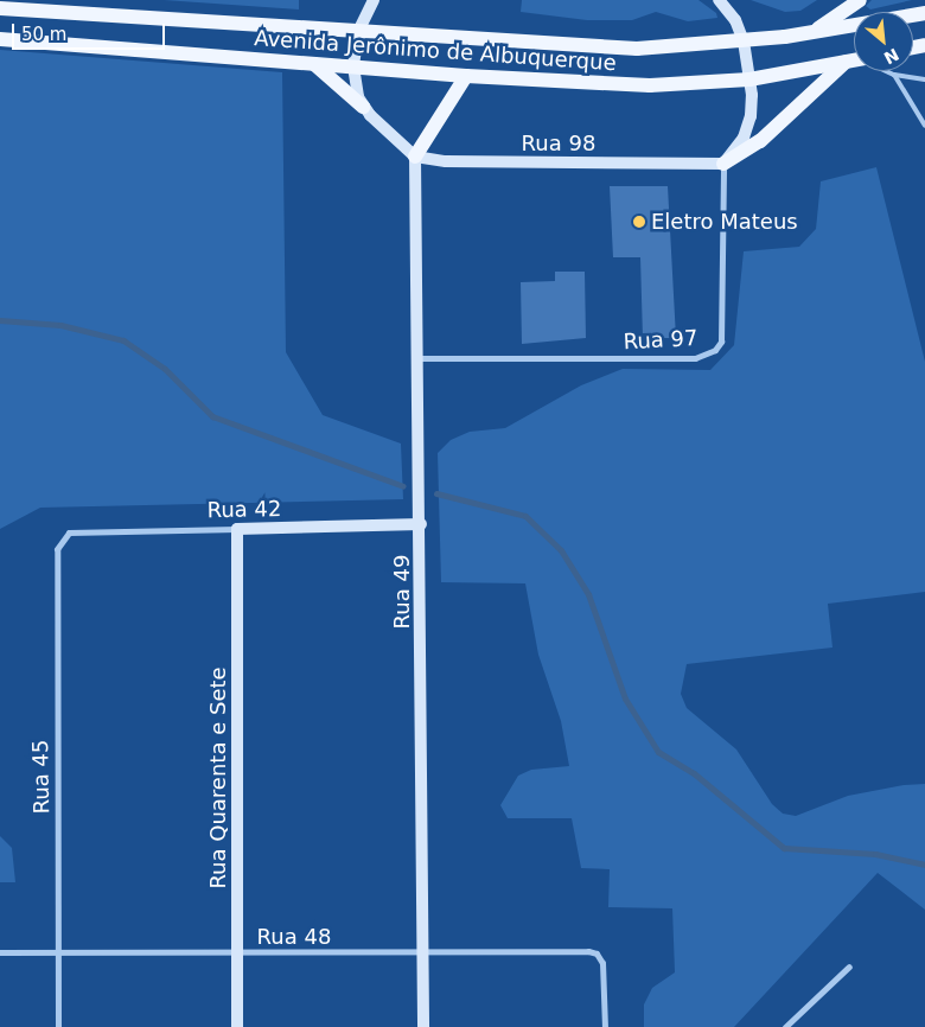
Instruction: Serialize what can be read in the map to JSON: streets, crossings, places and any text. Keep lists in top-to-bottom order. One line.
{"streets":{"main road":["Avenida Jerônimo de Albuquerque"],"street":["Rua 98","Rua 97","Rua 42","Rua 49","Rua 45","Rua Quarenta e Sete","Rua 48"]},"crossings":[["Rua 98","Rua 97"],["Rua 98","Rua 49"],["Rua 97","Rua 49"],["Rua 42","Rua 49"],["Rua 42","Rua 45"],["Rua 42","Rua Quarenta e Sete"],["Rua 49","Rua 48"],["Rua 45","Rua 48"],["Rua Quarenta e Sete","Rua 48"]],"places":["Eletro Mateus"],"scale_bar":"50 m","north":"bottom right"}
